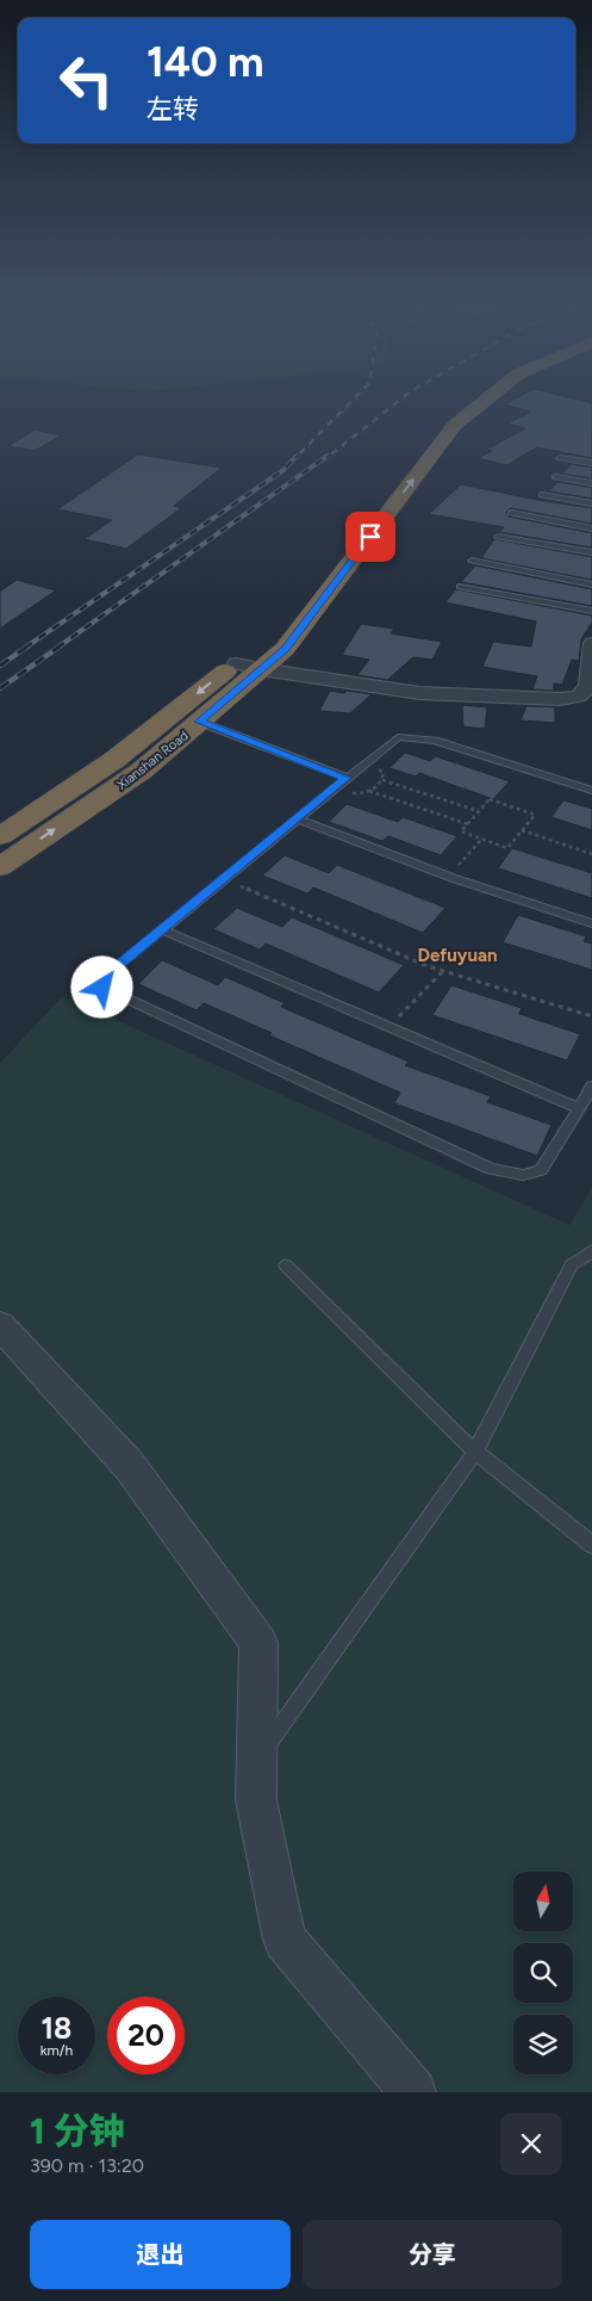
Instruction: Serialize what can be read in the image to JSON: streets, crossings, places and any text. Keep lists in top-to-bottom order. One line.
{"streets":{"highway":["Xianshan Road"]},"districts":["Defuyuan"],"north":"top","page":{"turn":["140 m","左转"],"speed":"18 km/h","limit":"20","heading":["1 分钟","390 m · 13:20"],"buttons":["退出","分享"]}}
